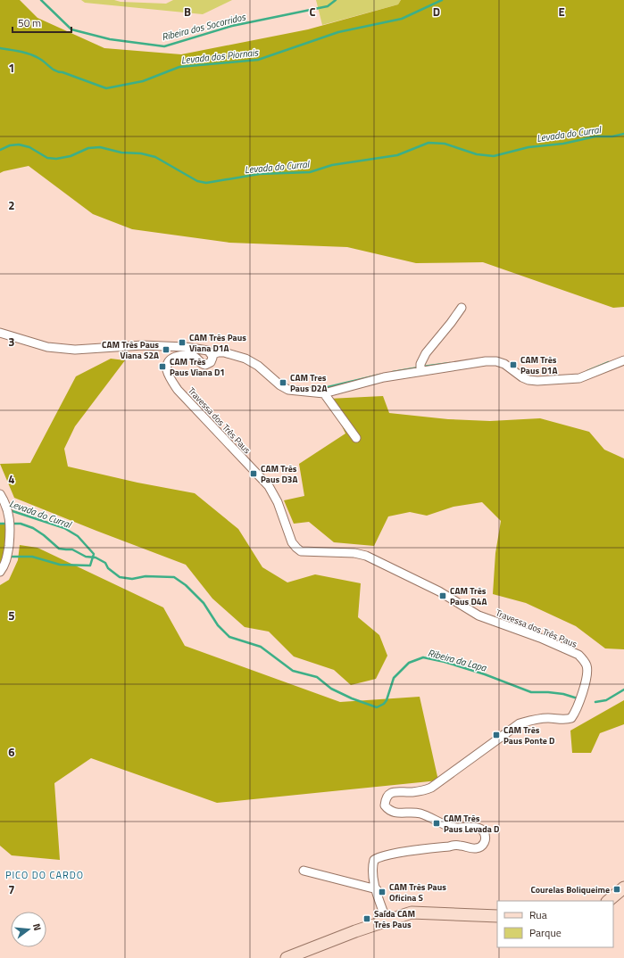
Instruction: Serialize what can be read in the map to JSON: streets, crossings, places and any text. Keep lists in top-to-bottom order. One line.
{"streets":{"street":["Travessa dos Três Paus"]},"districts":["PICO DO CARDO"],"water":["Ribeira dos Socorridos","Levada dos Piornais","Levada do Curral","Ribeira da Lapa"],"places":{"transit":["CAM Três Paus Viana D1A","CAM Três Paus Viana S2A","CAM Três Paus D1A","CAM Três Paus Viana D1","CAM Tres Paus D2A","CAM Três Paus D3A","CAM Três Paus D4A","CAM Três Paus Ponte D","CAM Três Paus Levada D","Courelas Boliqueime","CAM Três Paus Oficina S","Saída CAM Três Paus"]},"legend":["Rua","Parque"],"scale_bar":"50 m","north":"right","grid":{"columns":["B","C","D","E"],"rows":["1","2","3","4","5","6","7"]}}
